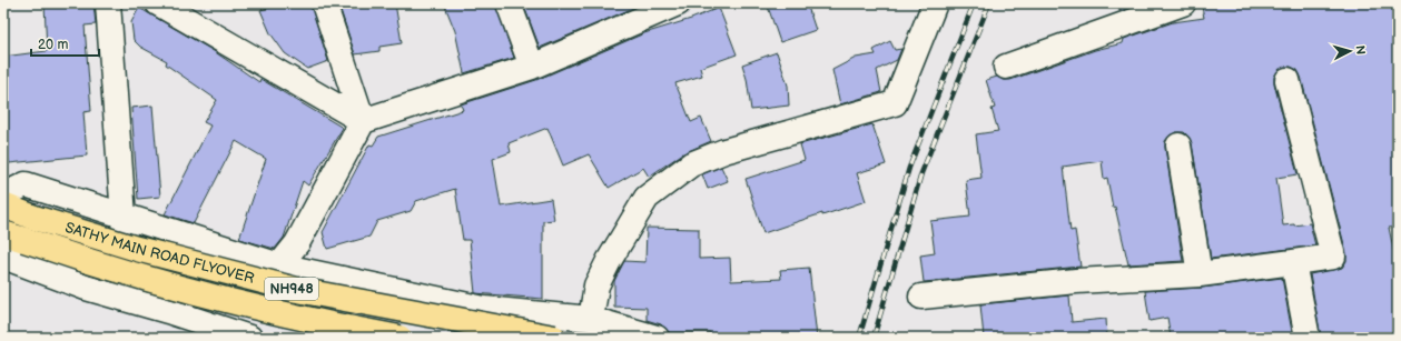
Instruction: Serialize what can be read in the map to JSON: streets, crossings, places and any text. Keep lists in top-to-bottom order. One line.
{"streets":{"highway":["SATHY MAIN ROAD FLYOVER","NH948"]},"scale_bar":"20 m","north":"right"}
